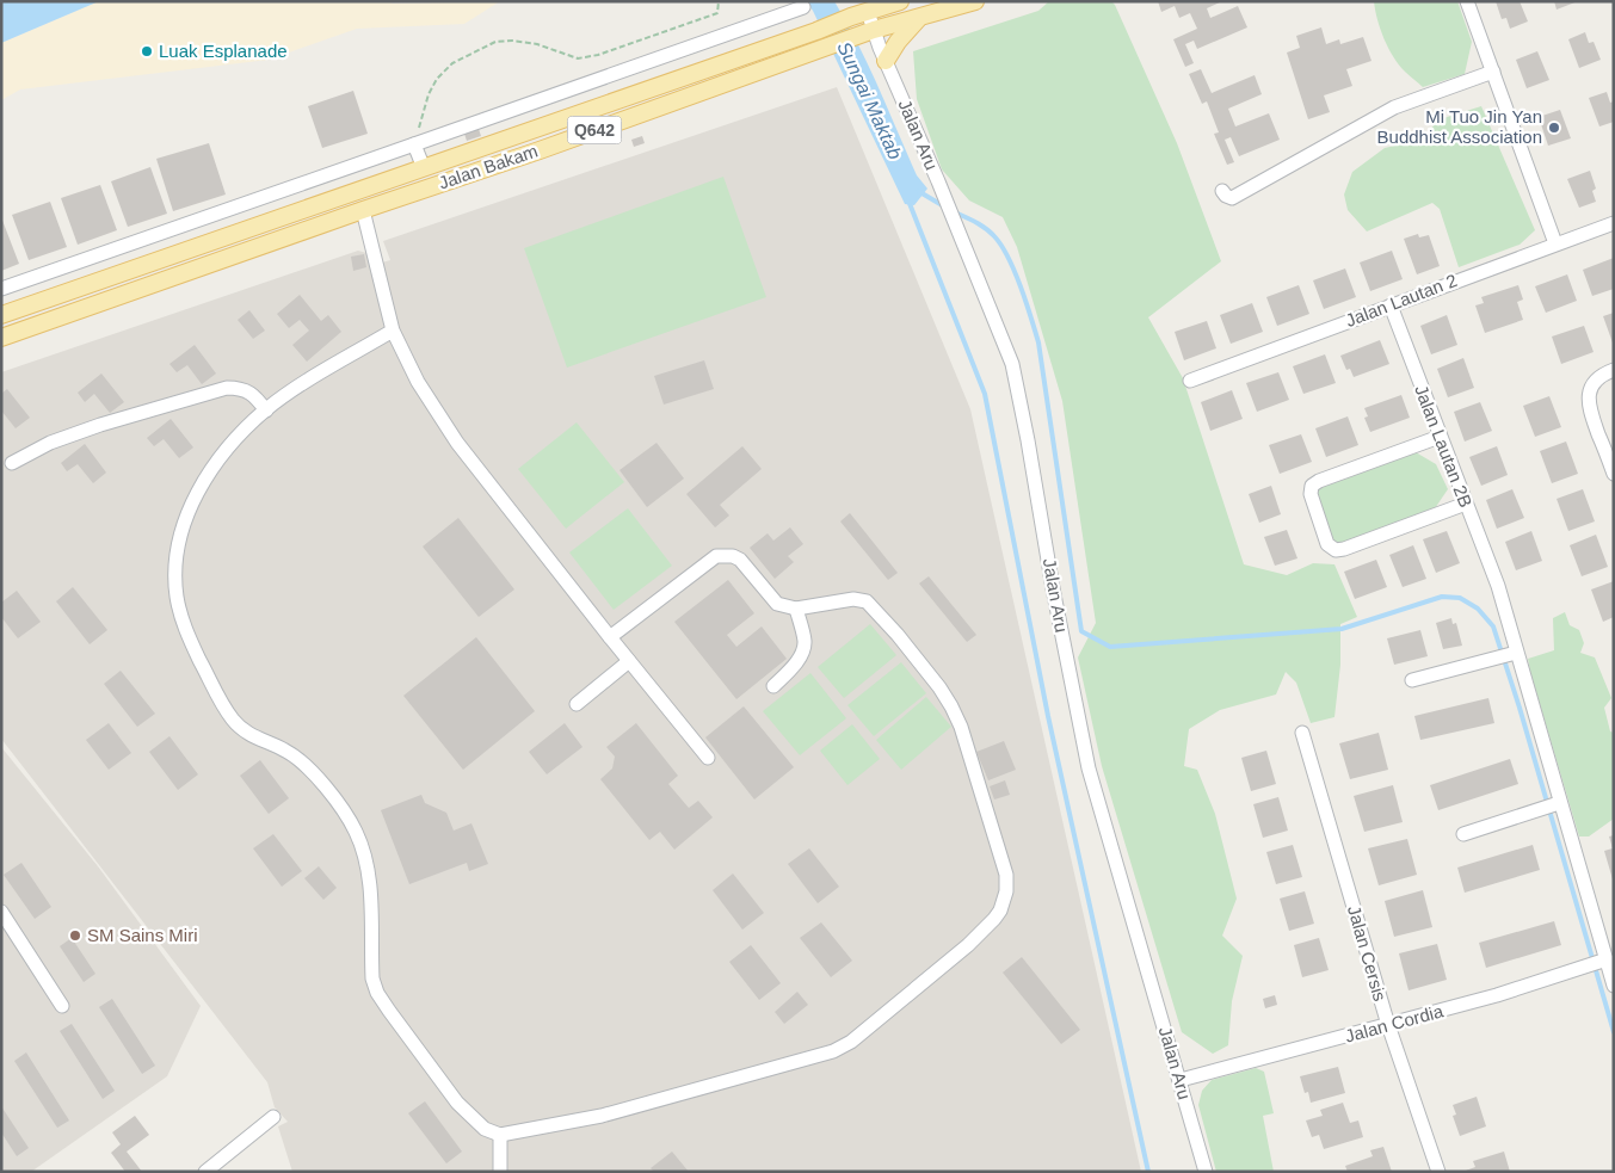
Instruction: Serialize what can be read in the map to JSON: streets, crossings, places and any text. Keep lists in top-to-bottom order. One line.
{"streets":{"main road":["Q642","Jalan Bakam"],"street":["Jalan Aru","Jalan Lautan 2","Jalan Lautan 2B","Jalan Cersis","Jalan Cordia"]},"crossings":[["Jalan Aru","Jalan Bakam"],["Jalan Aru","Jalan Cordia"],["Jalan Lautan 2","Jalan Lautan 2B"],["Jalan Cersis","Jalan Cordia"]],"water":["Sungai Maktab"],"places":["Luak Esplanade","Mi Tuo Jin Yan Buddhist Association","SM Sains Miri"]}
